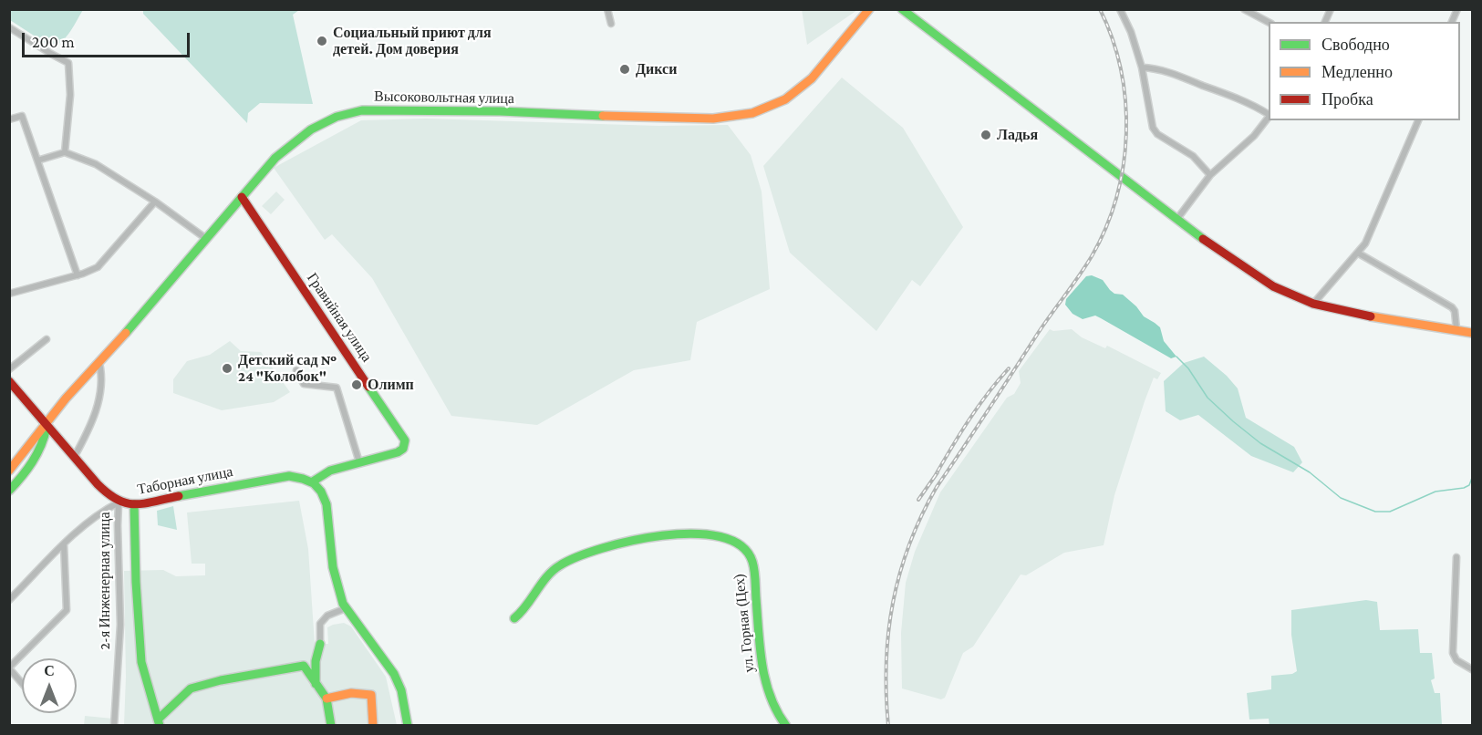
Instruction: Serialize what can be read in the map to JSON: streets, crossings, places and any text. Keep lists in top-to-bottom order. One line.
{"streets":{"street":["Высоковольтная улица","Гравийная улица","Таборная улица","2-я Инженерная улица","ул. Горная (Цех)"]},"crossings":[["Высоковольтная улица","Гравийная улица"],["Высоковольтная улица","2-я Инженерная улица"],["Таборная улица","2-я Инженерная улица"]],"places":["Социальный приют для детей. Дом доверия","Дикси","Ладья","Детский сад № 24 \"Колобок\"","Олимп"],"legend":["Свободно","Медленно","Пробка"],"scale_bar":"200 m","north":"top"}
